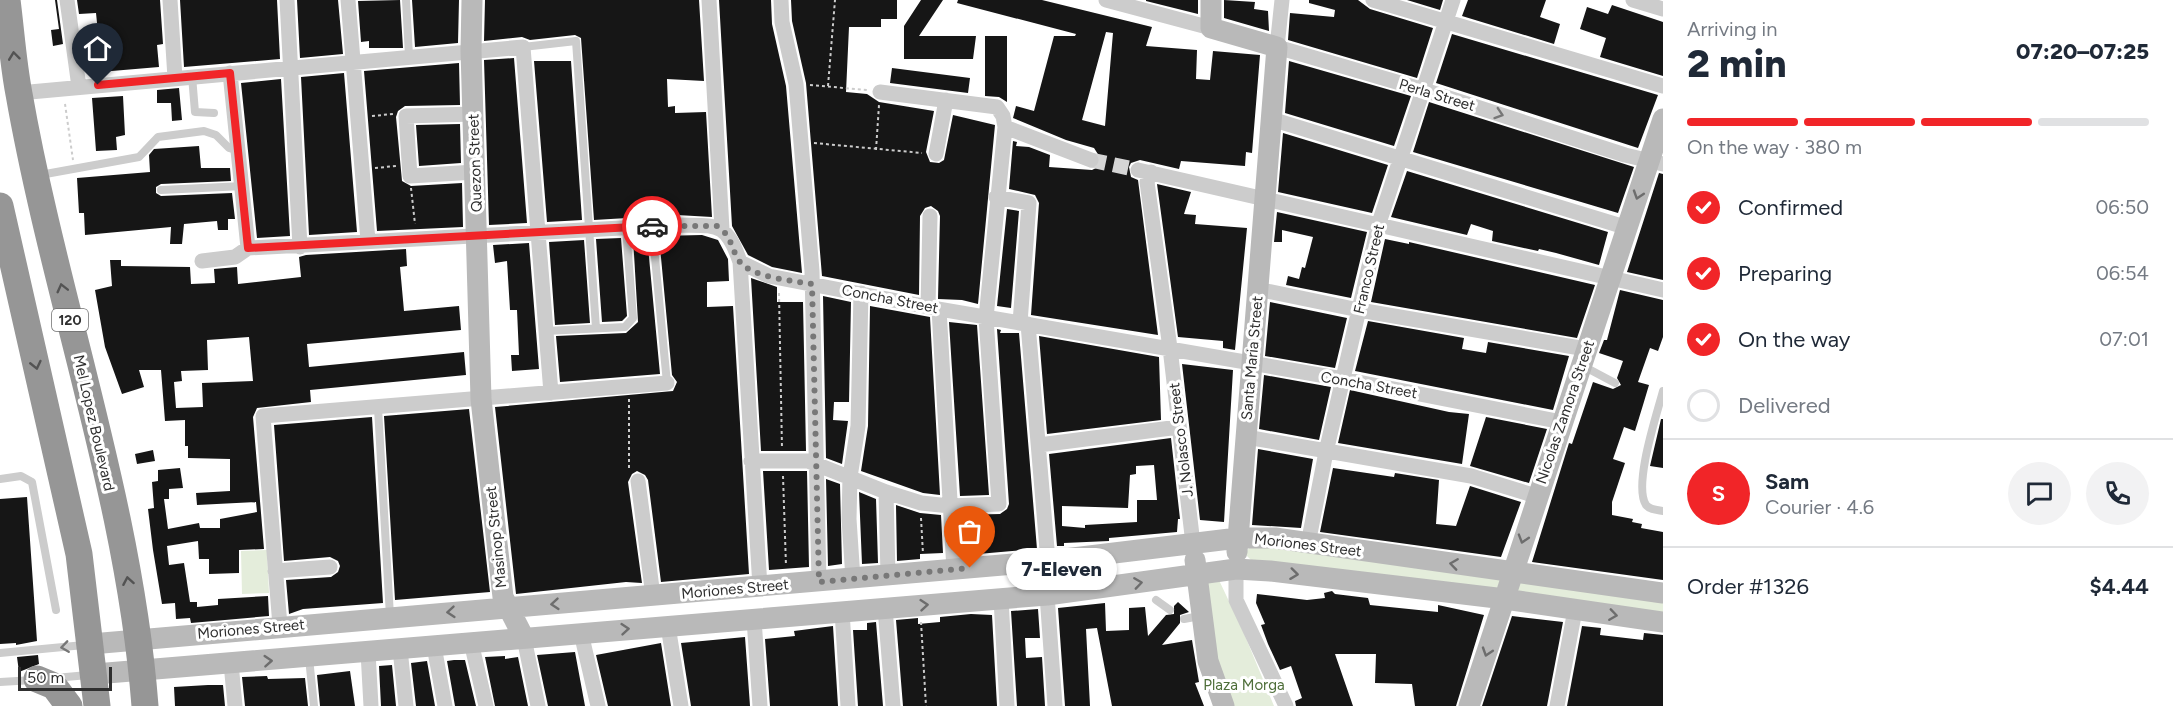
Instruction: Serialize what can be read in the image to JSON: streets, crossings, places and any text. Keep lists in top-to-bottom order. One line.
{"streets":{"highway":["120","Mel Lopez Boulevard"],"main road":["Perla Street","Quezon Street","Santa Maria Street","Nicolas Zamora Street","J. Nolasco Street","Masinop Street","Moriones Street"],"street":["Franco Street","Concha Street"]},"crossings":[["Perla Street","Franco Street"],["Perla Street","Santa Maria Street"],["Perla Street","Nicolas Zamora Street"],["Quezon Street","Masinop Street"],["Franco Street","Concha Street"],["Franco Street","Moriones Street"],["Concha Street","Santa Maria Street"],["Concha Street","Nicolas Zamora Street"],["Concha Street","J. Nolasco Street"],["Santa Maria Street","J. Nolasco Street"],["Santa Maria Street","Moriones Street"],["Nicolas Zamora Street","Moriones Street"],["Mel Lopez Boulevard","Moriones Street"],["J. Nolasco Street","Moriones Street"],["Masinop Street","Moriones Street"]],"one_way":["Perla Street","Nicolas Zamora Street"],"parks":["Plaza Morga"],"places":["7-Eleven"],"scale_bar":"50 m","page":{"heading":["2 min","Arriving in","07:20–07:25"],"panel":["Sam","Courier · 4.6","Order #1326","$4.44"],"bar":"On the way · 380 m","list":[["Confirmed","06:50"],["Preparing","06:54"],["On the way","07:01"],"Delivered"],"round":"S","bubble":"7-Eleven","scale":"50 m"}}
